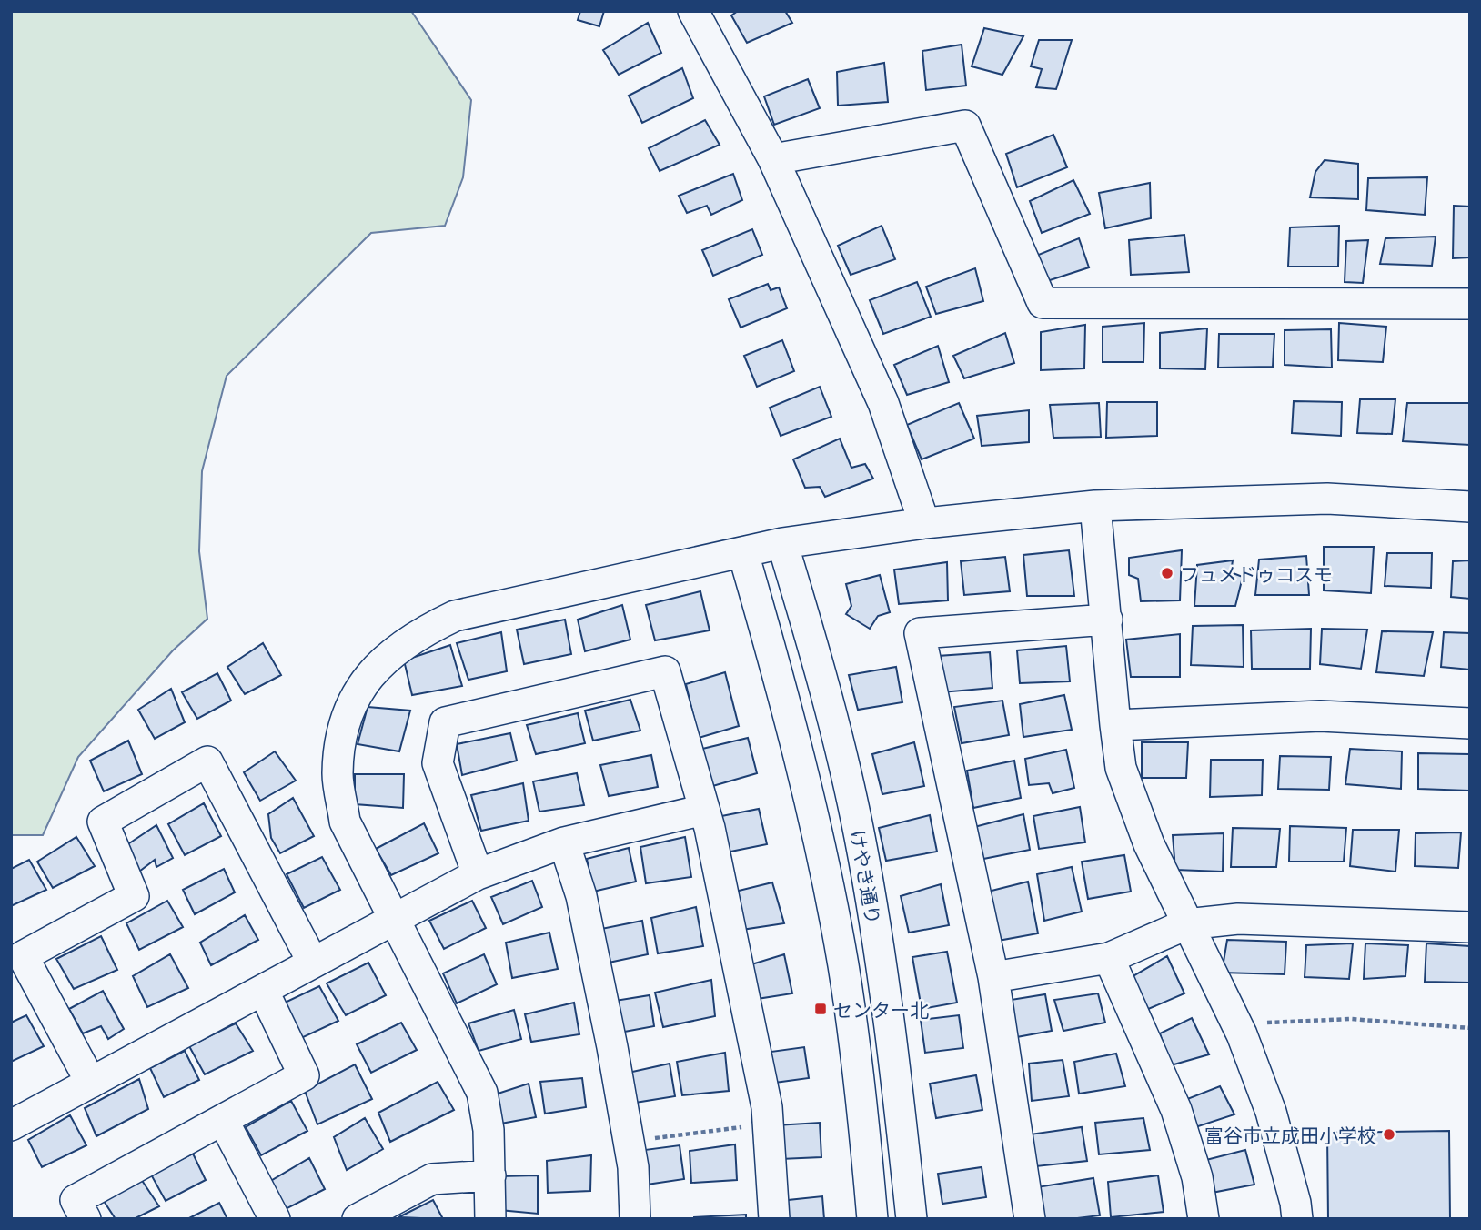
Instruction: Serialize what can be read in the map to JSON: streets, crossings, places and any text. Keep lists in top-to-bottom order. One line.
{"streets":{"street":["けやき通り"]},"places":{"other":["フュメドゥコスモ","富谷市立成田小学校"],"transit":["センター北"]}}
